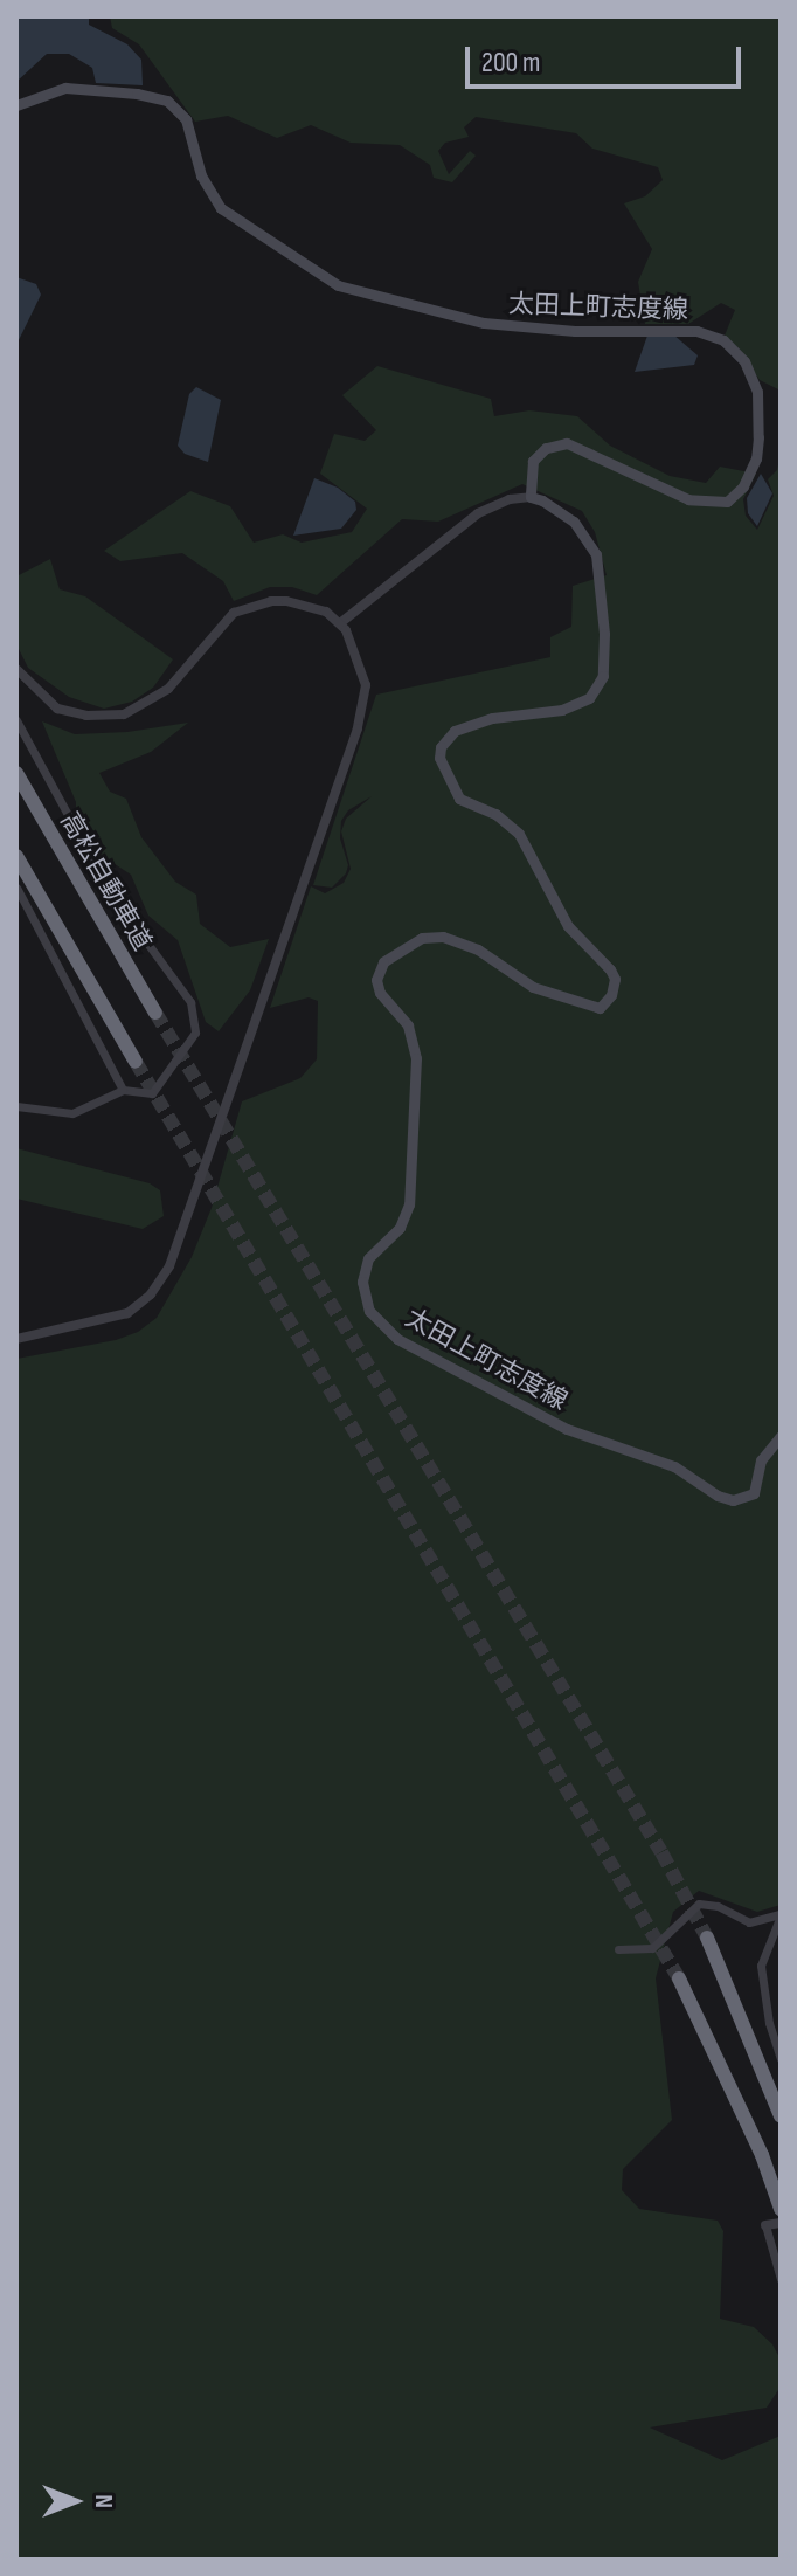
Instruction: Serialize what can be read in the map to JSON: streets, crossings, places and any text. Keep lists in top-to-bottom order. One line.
{"streets":{"highway":["高松自動車道"],"main road":["太田上町志度線"]},"scale_bar":"200 m","north":"right"}
